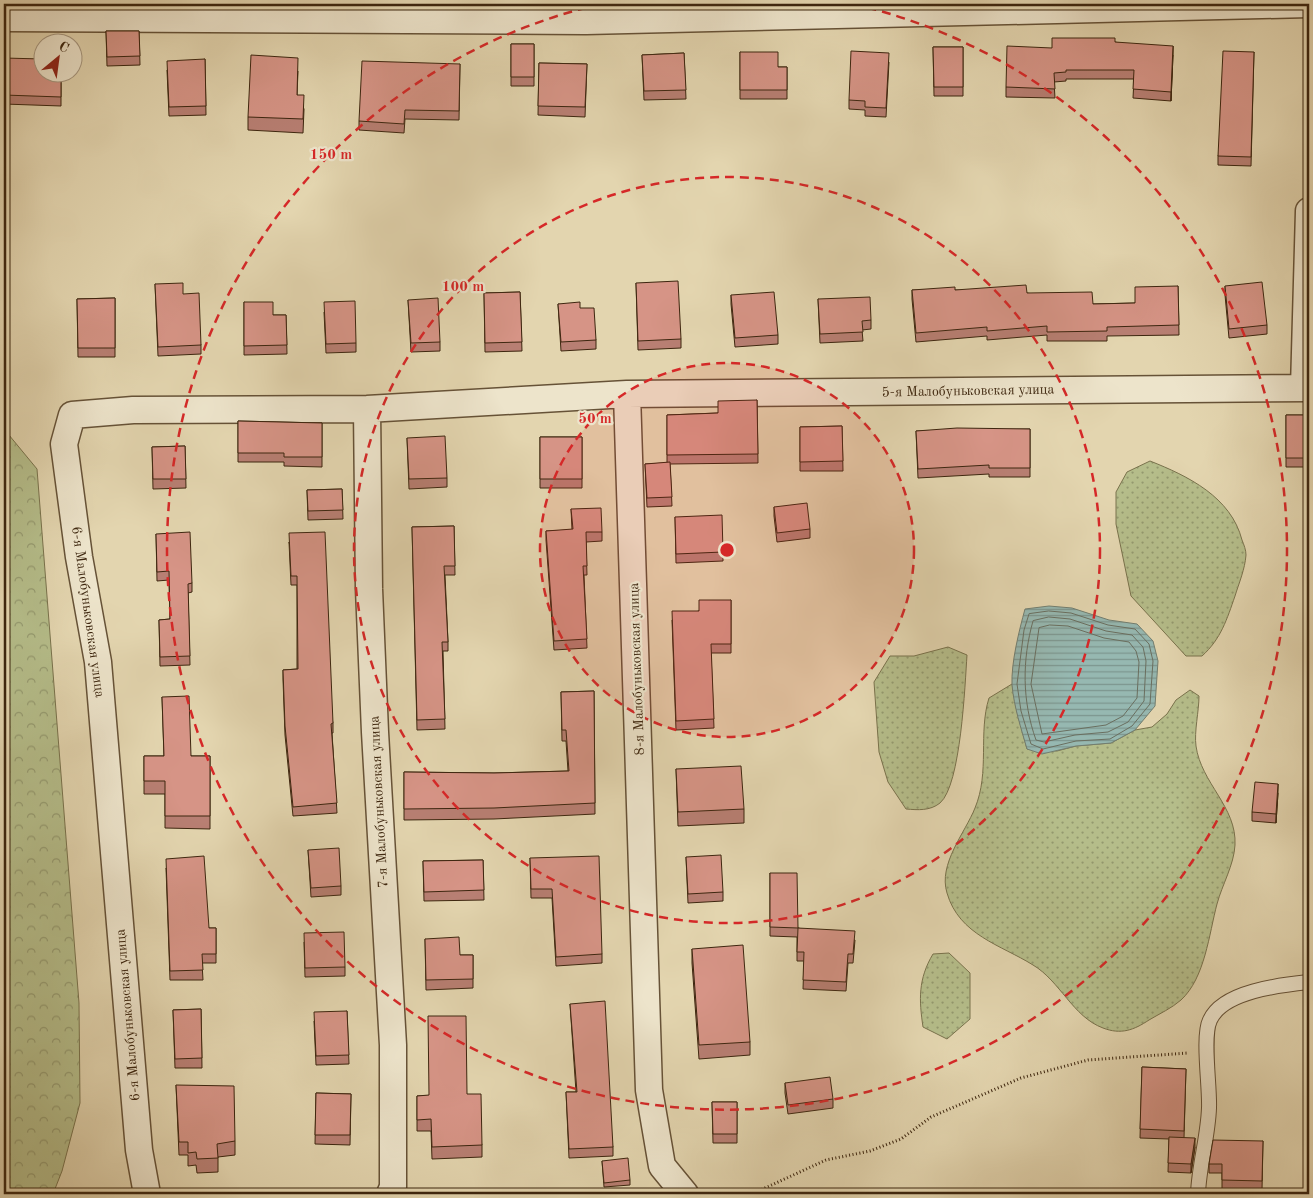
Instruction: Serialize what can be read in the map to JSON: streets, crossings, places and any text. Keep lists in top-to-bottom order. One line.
{"streets":{"street":["5-я Малобуньковская улица","6-я Малобуньковская улица","8-я Малобуньковская улица","7-я Малобуньковская улица"]},"crossings":[["5-я Малобуньковская улица","8-я Малобуньковская улица"],["6-я Малобуньковская улица","7-я Малобуньковская улица"]],"north":"top right","rings":["150 m","100 m","50 m"]}
